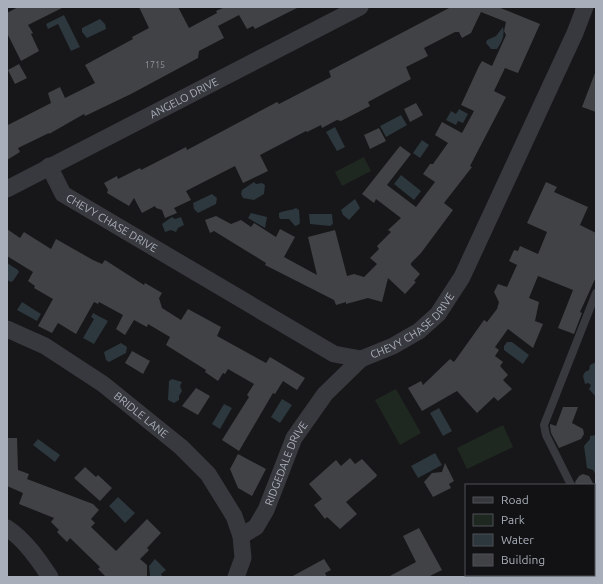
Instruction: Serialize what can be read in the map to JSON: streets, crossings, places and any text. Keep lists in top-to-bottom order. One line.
{"streets":{"street":["ANGELO DRIVE","CHEVY CHASE DRIVE","BRIDLE LANE","RIDGEDALE DRIVE"]},"crossings":[["ANGELO DRIVE","CHEVY CHASE DRIVE"],["CHEVY CHASE DRIVE","RIDGEDALE DRIVE"],["BRIDLE LANE","RIDGEDALE DRIVE"]],"house_numbers":["1715"],"legend":["Road","Park","Water","Building"]}
